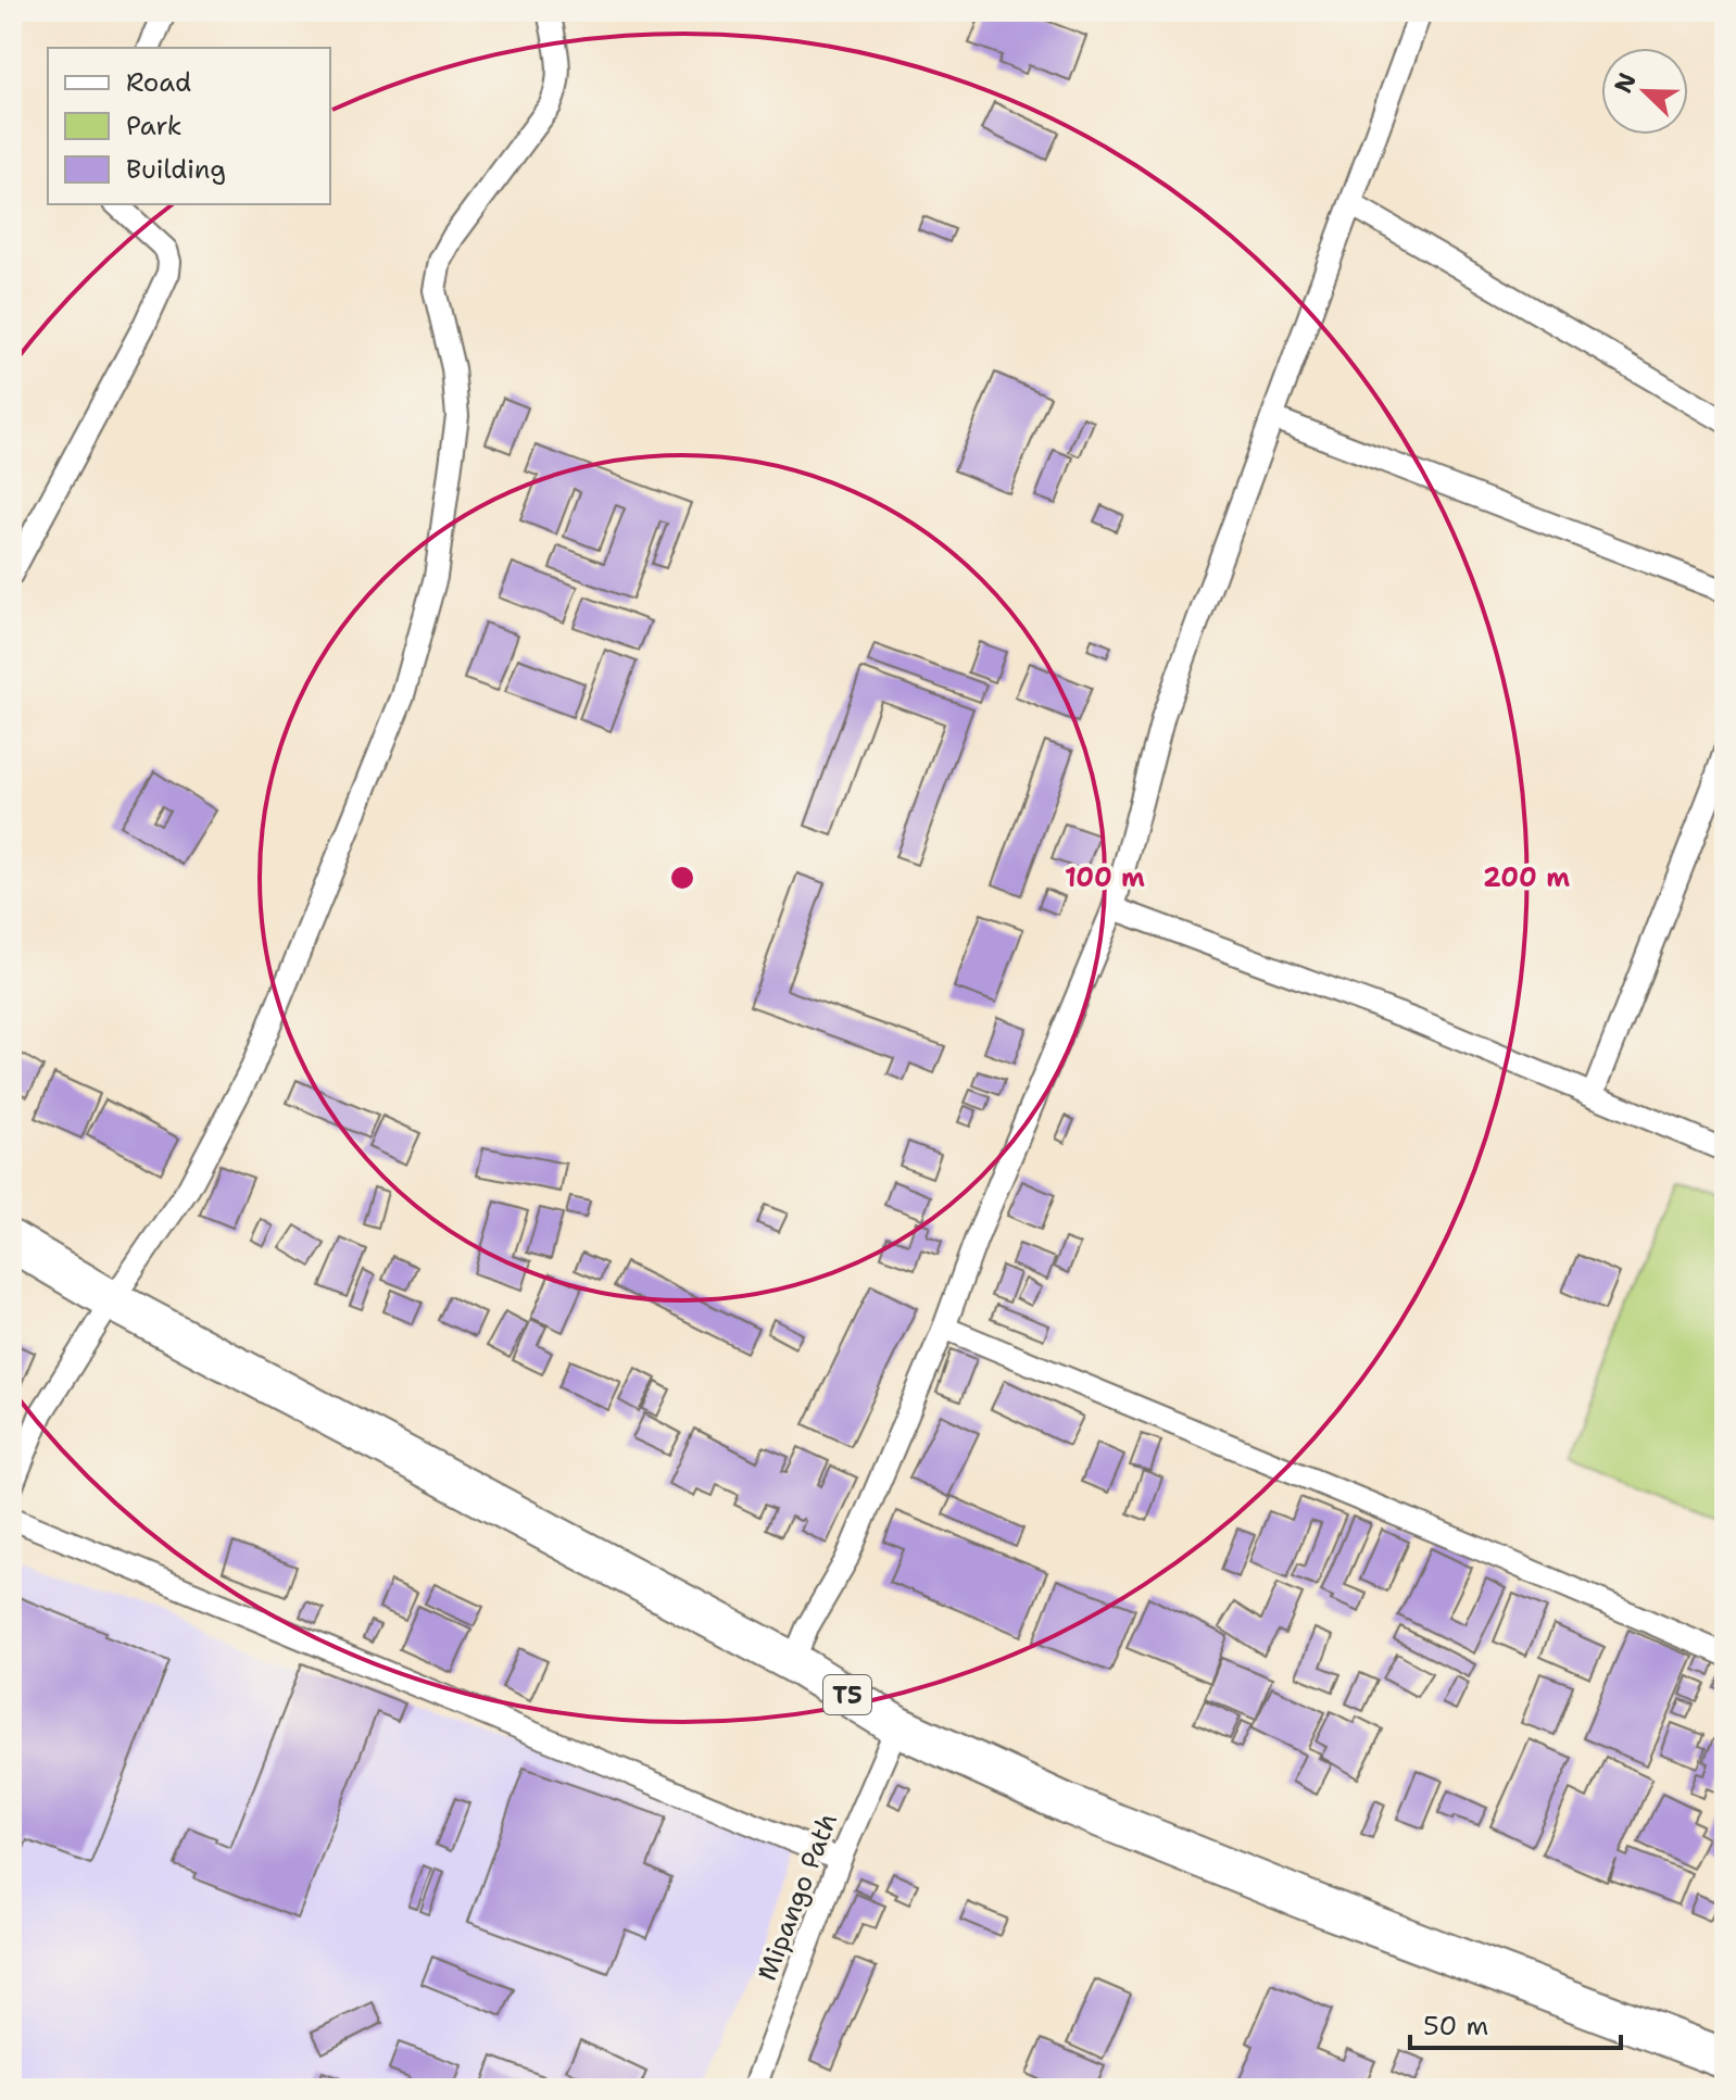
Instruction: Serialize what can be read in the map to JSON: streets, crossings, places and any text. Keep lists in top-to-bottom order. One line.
{"streets":{"highway":["T5"],"street":["Mipango Path"]},"crossings":[["T5","Mipango Path"]],"legend":["Road","Park","Building"],"scale_bar":"50 m","north":"top left","rings":["100 m","200 m"]}
